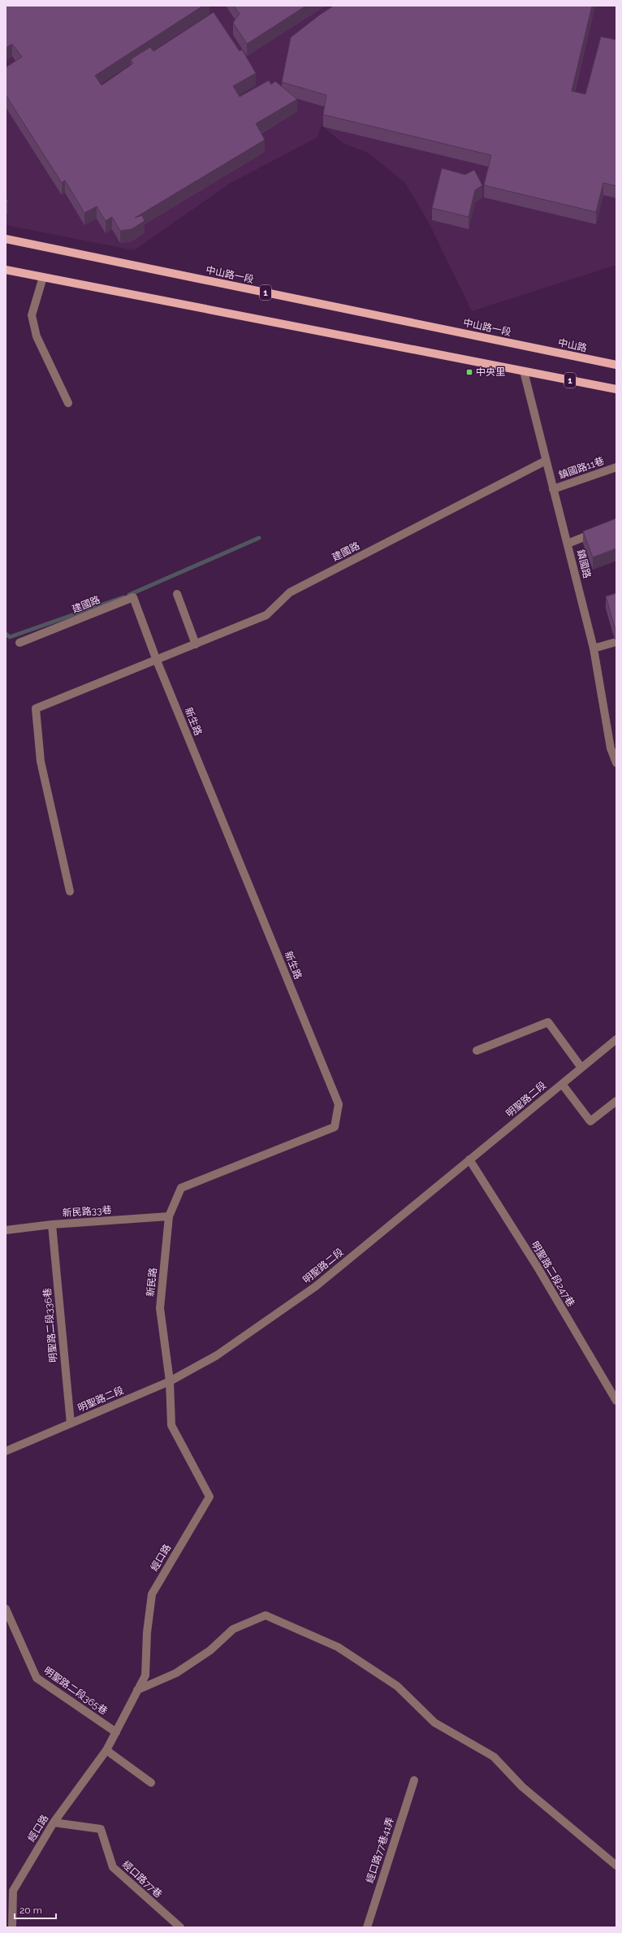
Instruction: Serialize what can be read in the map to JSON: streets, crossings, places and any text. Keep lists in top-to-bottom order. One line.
{"streets":{"main road":["中山路一段","1","中山路"],"street":["鎮國路11巷","建國路","鎮國路","新生路","明聖路二段","新民路33巷","明聖路二段247巷","新民路","明聖路二段336巷","經口路","明聖路二段365巷","經口路77巷41弄","經口路77巷"]},"crossings":[["中山路一段","中山路"],["1","鎮國路"],["鎮國路11巷","鎮國路"],["建國路","鎮國路"],["建國路","新生路"],["新生路","新民路"],["明聖路二段","明聖路二段247巷"],["明聖路二段","新民路"],["明聖路二段","明聖路二段336巷"],["明聖路二段","經口路"],["新民路33巷","新民路"],["新民路33巷","明聖路二段336巷"],["新民路","經口路"],["經口路","明聖路二段365巷"],["經口路","經口路77巷"]],"places":{"transit":["中央里"]},"scale_bar":"20 m"}
